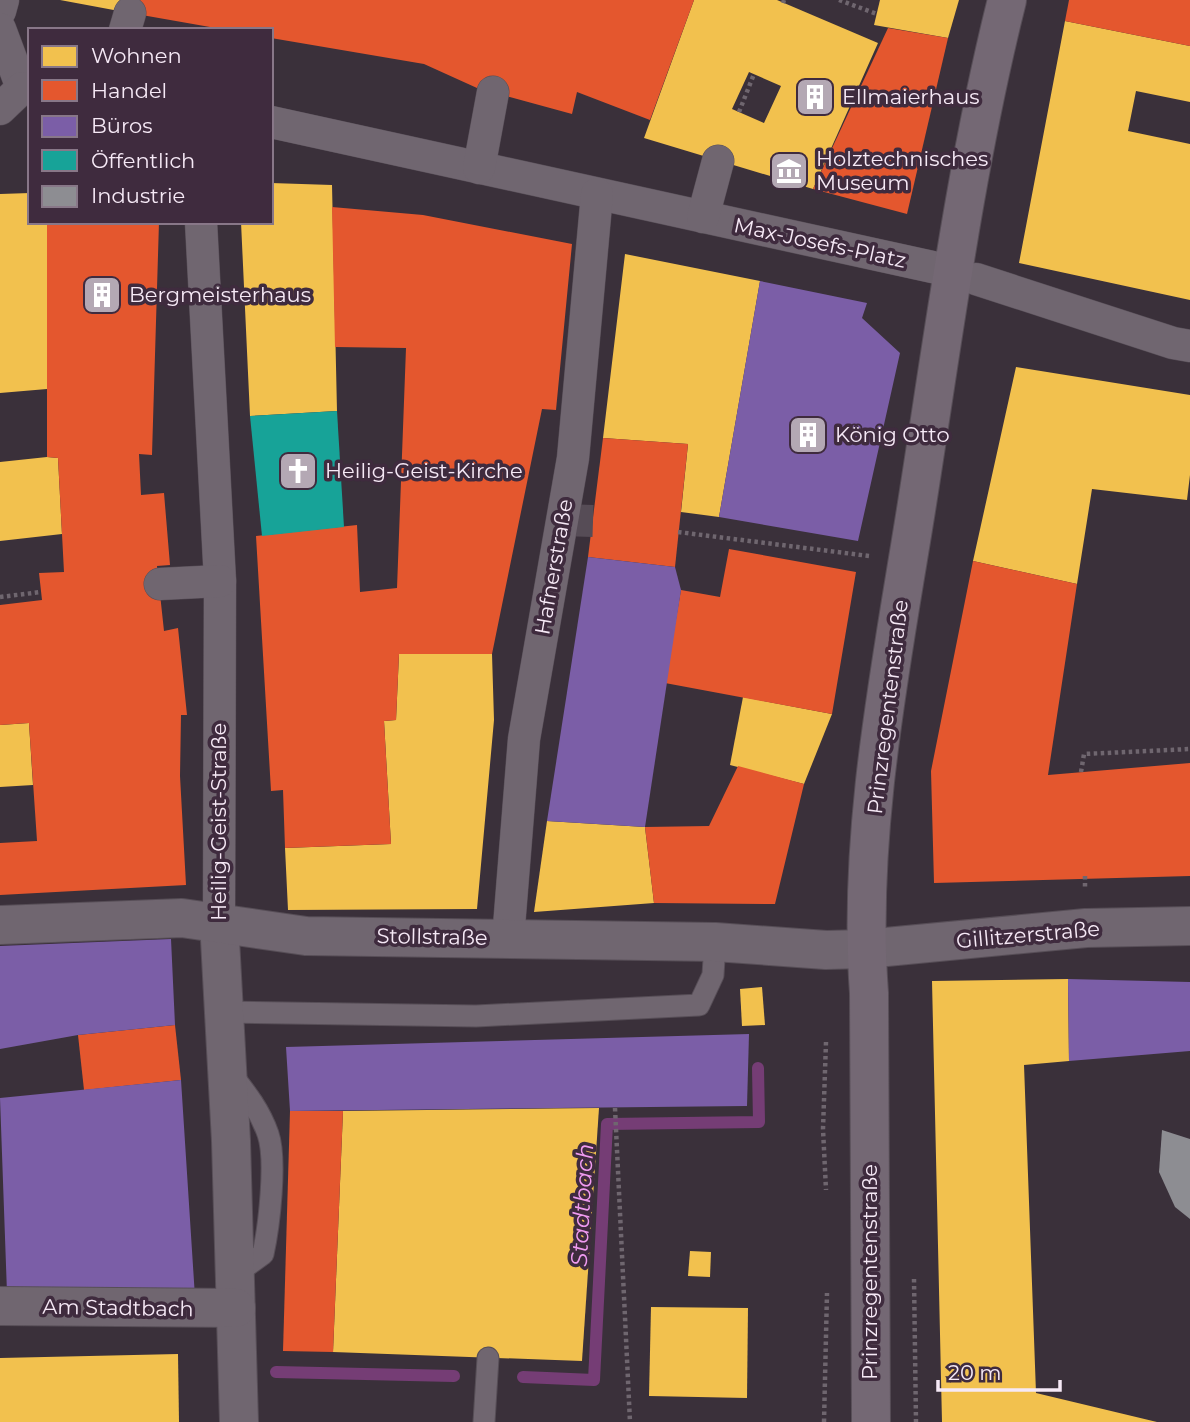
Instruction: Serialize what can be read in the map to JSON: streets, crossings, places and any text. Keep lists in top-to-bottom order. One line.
{"streets":{"main road":["Prinzregentenstraße"],"street":["Max-Josefs-Platz","Hafnerstraße","Heilig-Geist-Straße","Gillitzerstraße","Stollstraße","Am Stadtbach"]},"crossings":[["Max-Josefs-Platz","Hafnerstraße"],["Hafnerstraße","Stollstraße"],["Prinzregentenstraße","Gillitzerstraße"],["Prinzregentenstraße","Stollstraße"],["Heilig-Geist-Straße","Stollstraße"],["Heilig-Geist-Straße","Am Stadtbach"],["Gillitzerstraße","Stollstraße"]],"water":["Stadtbach"],"places":{"building":["Ellmaierhaus","Bergmeisterhaus","König Otto"],"museum":["Holztechnisches Museum"],"church":["Heilig-Geist-Kirche"]},"legend":["Wohnen","Handel","Büros","Öffentlich","Industrie"],"scale_bar":"20 m"}
